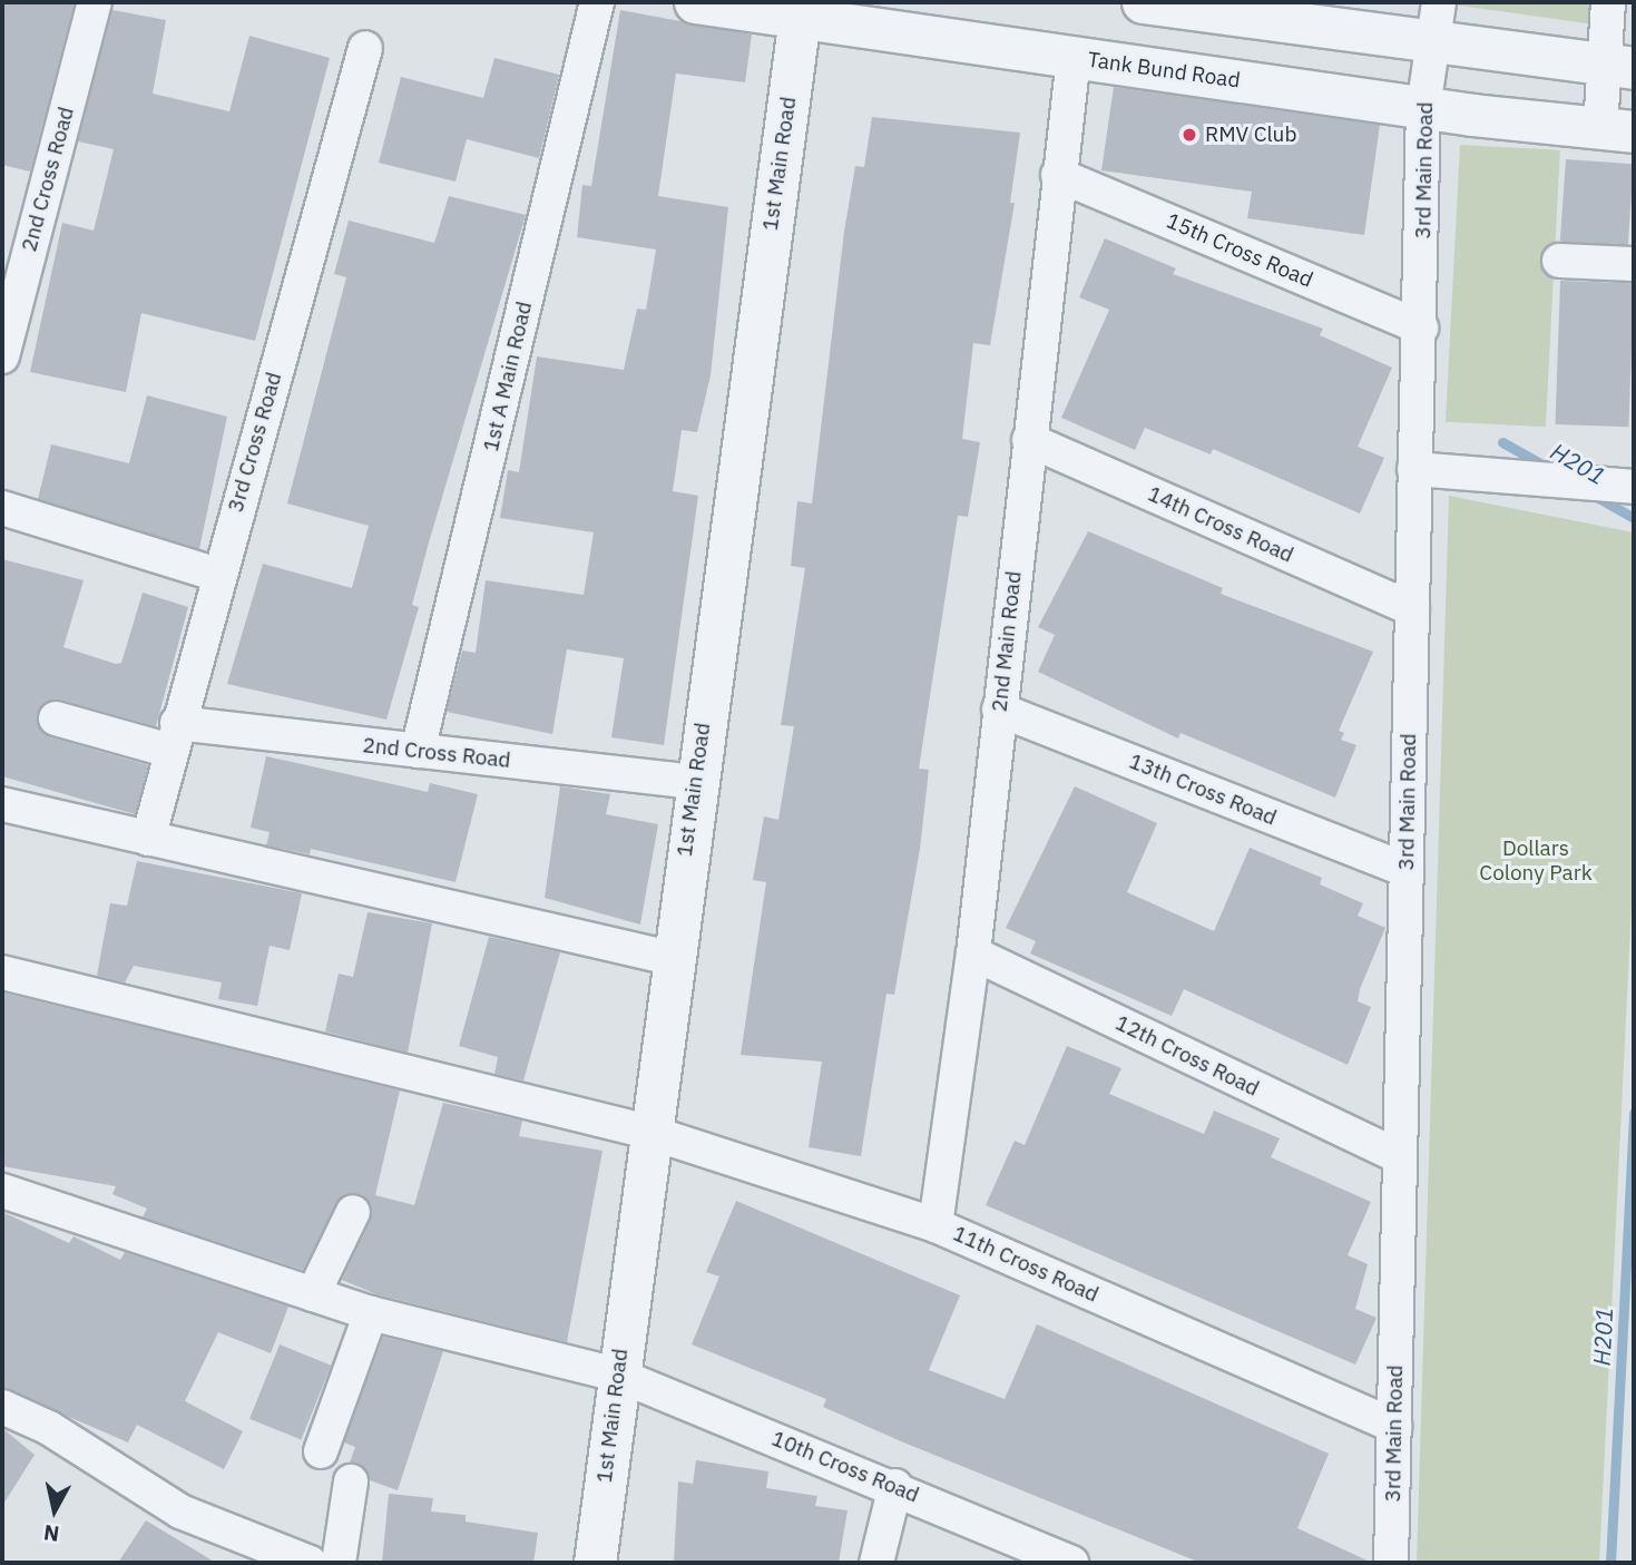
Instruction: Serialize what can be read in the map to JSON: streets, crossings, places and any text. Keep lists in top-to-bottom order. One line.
{"streets":{"street":["Tank Bund Road","1st Main Road","3rd Main Road","2nd Cross Road","15th Cross Road","1st A Main Road","3rd Cross Road","14th Cross Road","2nd Main Road","13th Cross Road","12th Cross Road","11th Cross Road","10th Cross Road"]},"crossings":[["Tank Bund Road","1st Main Road"],["Tank Bund Road","3rd Main Road"],["Tank Bund Road","2nd Main Road"],["1st Main Road","2nd Cross Road"],["1st Main Road","11th Cross Road"],["1st Main Road","10th Cross Road"],["3rd Main Road","15th Cross Road"],["3rd Main Road","14th Cross Road"],["3rd Main Road","13th Cross Road"],["3rd Main Road","12th Cross Road"],["3rd Main Road","11th Cross Road"],["2nd Cross Road","1st A Main Road"],["2nd Cross Road","3rd Cross Road"],["15th Cross Road","2nd Main Road"],["14th Cross Road","2nd Main Road"],["2nd Main Road","13th Cross Road"],["2nd Main Road","12th Cross Road"],["2nd Main Road","11th Cross Road"]],"water":["H201"],"parks":["Dollars Colony Park"],"places":["RMV Club"],"north":"bottom"}
